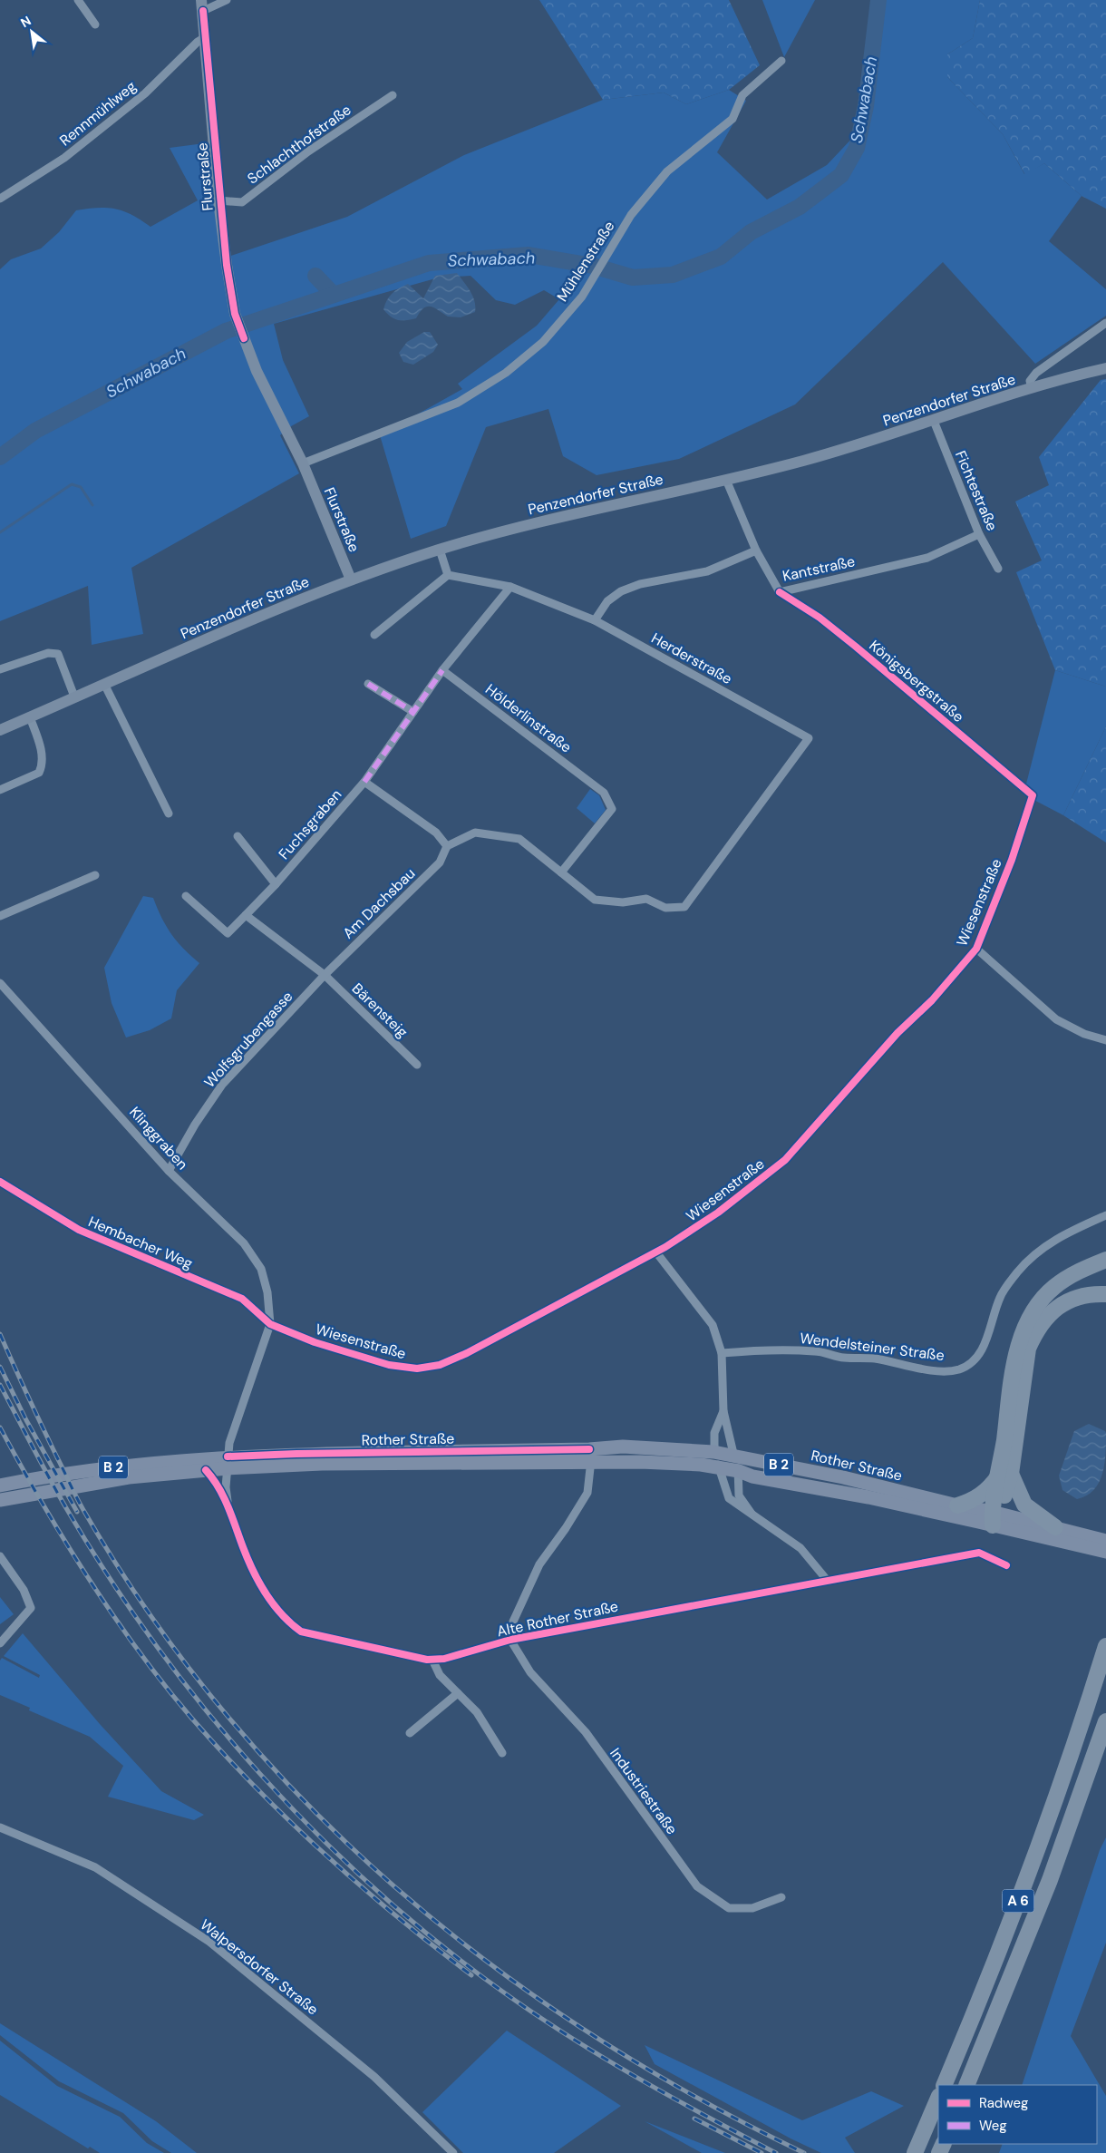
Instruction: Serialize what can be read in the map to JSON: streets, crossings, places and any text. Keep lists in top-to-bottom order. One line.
{"streets":{"highway":["A 6"],"main road":["Flurstraße","Penzendorfer Straße","Rother Straße","B 2"],"street":["Rennmühlweg","Schlachthofstraße","Mühlenstraße","Fichtestraße","Kantstraße","Herderstraße","Königsbergstraße","Hölderlinstraße","Fuchsgraben","Wiesenstraße","Am Dachsbau","Bärensteig","Wolfsgrubengasse","Klinggraben","Hembacher Weg","Wendelsteiner Straße","Alte Rother Straße","Industriestraße","Walpersdorfer Straße"]},"crossings":[["Rennmühlweg","Flurstraße"],["Schlachthofstraße","Flurstraße"],["Flurstraße","Mühlenstraße"],["Flurstraße","Penzendorfer Straße"],["Penzendorfer Straße","Fichtestraße"],["Penzendorfer Straße","Kantstraße"],["Fichtestraße","Kantstraße"],["Kantstraße","Königsbergstraße"],["Herderstraße","Hölderlinstraße"],["Königsbergstraße","Wiesenstraße"],["Hölderlinstraße","Fuchsgraben"],["Wiesenstraße","Klinggraben"],["Wiesenstraße","Hembacher Weg"],["Am Dachsbau","Bärensteig"],["Am Dachsbau","Wolfsgrubengasse"],["Bärensteig","Wolfsgrubengasse"],["Wolfsgrubengasse","Klinggraben"],["Klinggraben","Hembacher Weg"],["Rother Straße","Alte Rother Straße"],["Alte Rother Straße","Industriestraße"]],"water":["Schwabach"],"legend":["Radweg","Weg"],"north":"top left"}
